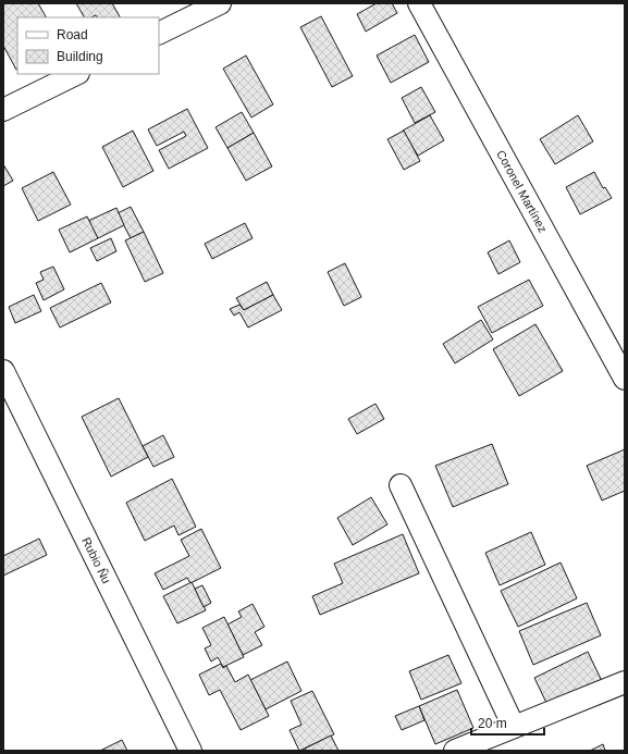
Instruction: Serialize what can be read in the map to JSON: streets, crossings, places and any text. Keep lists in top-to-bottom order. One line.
{"streets":{"street":["Coronel Martínez","Rubio Ñu"]},"legend":["Road","Building"],"scale_bar":"20 m"}
